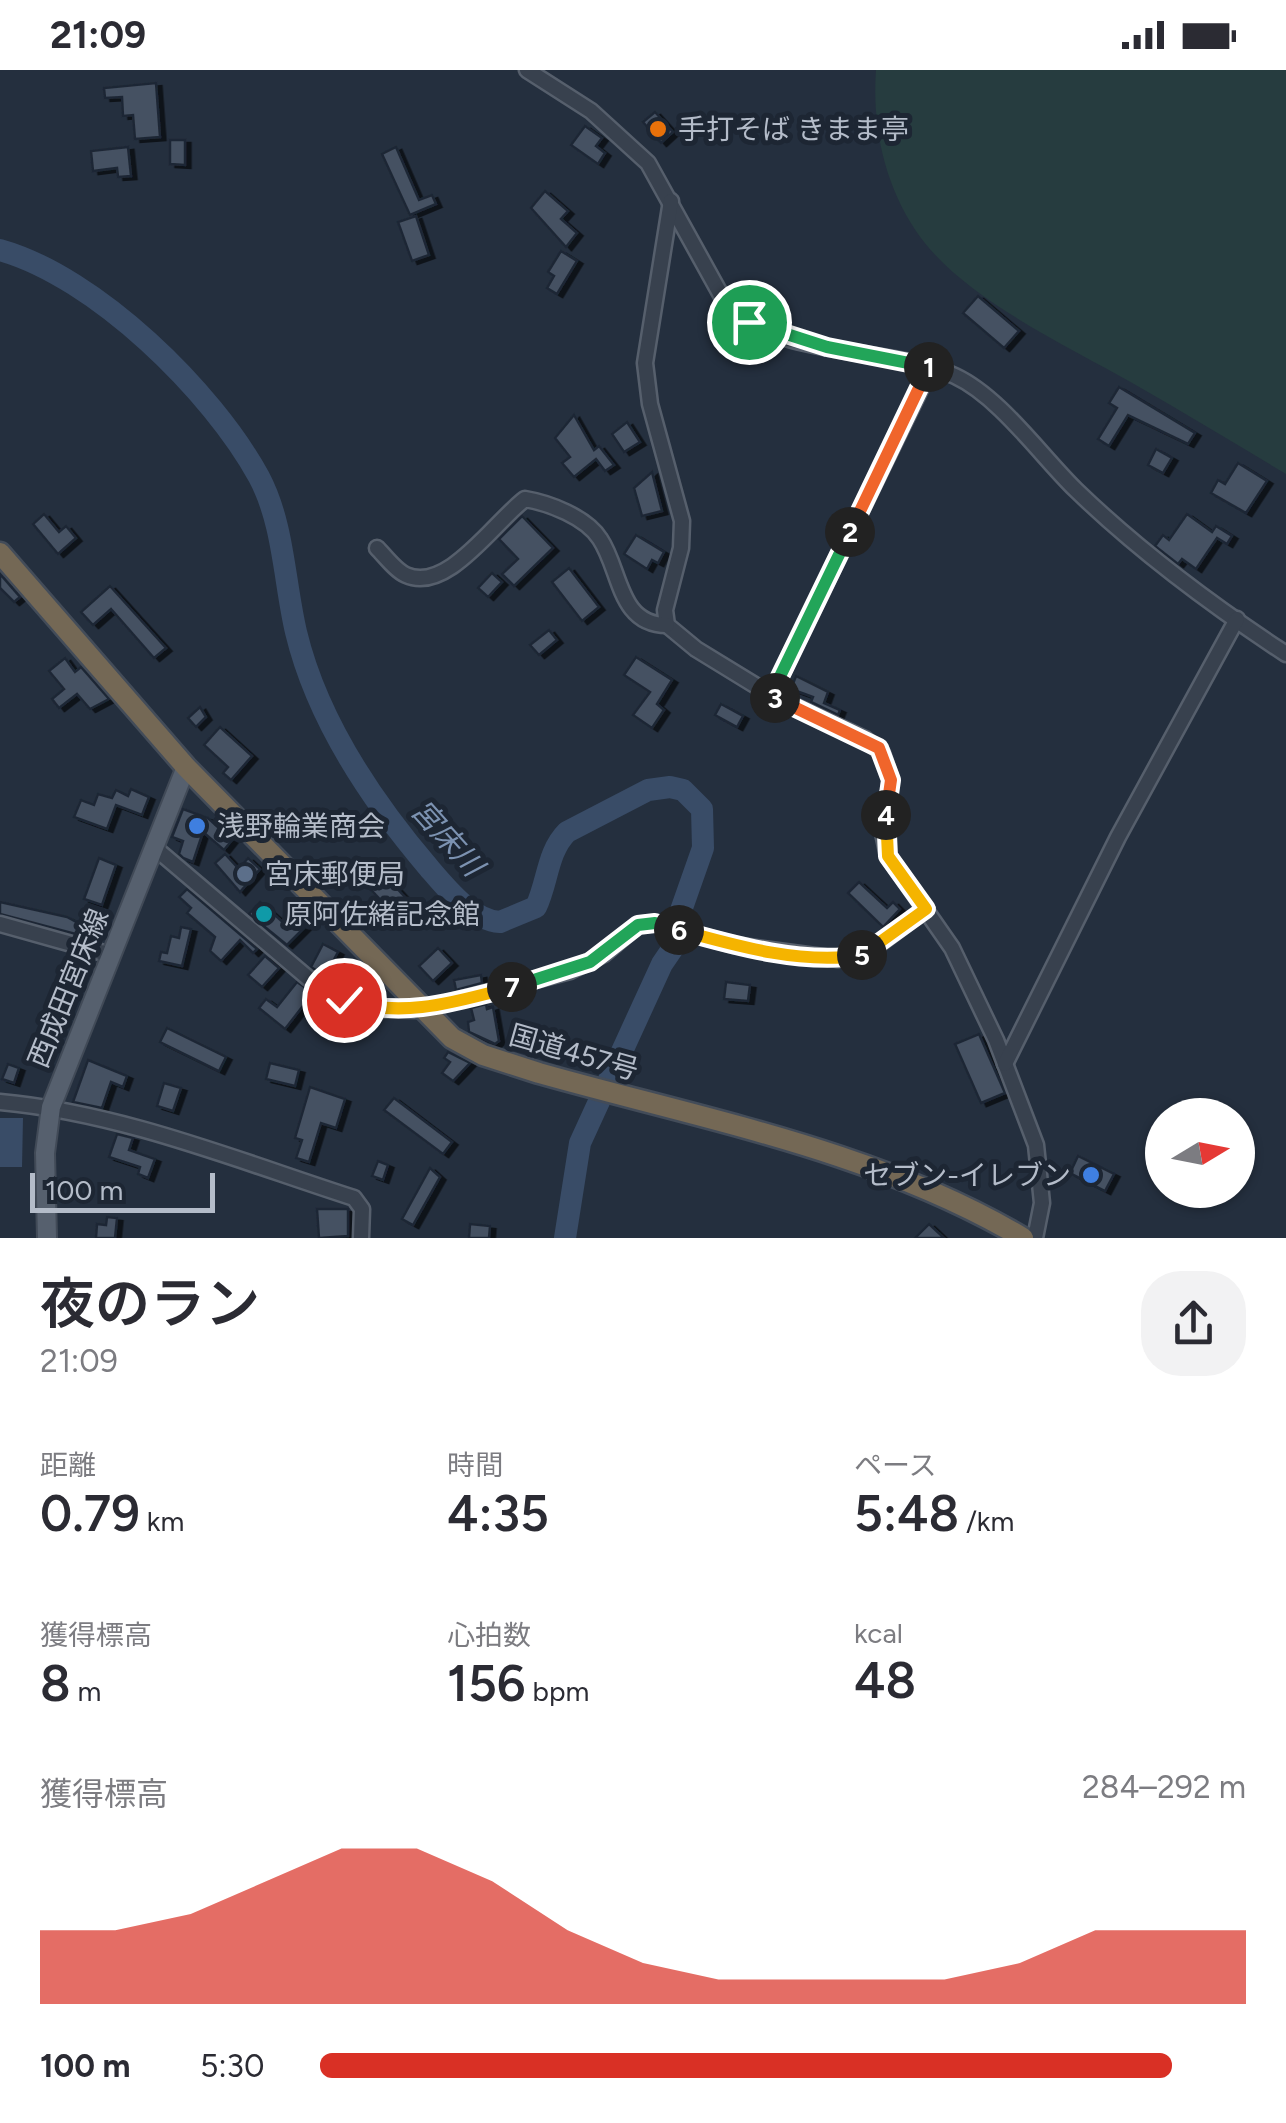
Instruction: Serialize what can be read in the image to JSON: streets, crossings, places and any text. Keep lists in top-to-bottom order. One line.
{"streets":{"highway":["国道457号"],"main road":["西成田宮床線"]},"crossings":[["西成田宮床線","国道457号"]],"water":["宮床川"],"places":["手打そば きまま亭","浅野輪業商会","宮床郵便局","原阿佐緒記念館","セブン-イレブン"],"scale_bar":"100 m","north":"right","page":{"status":"21:09","pins":["1","2","3","4","6","5","7"],"scale":"100 m","heading":["夜のラン","21:09"],"stats":[["距離","0.79 km"],["時間","4:35"],["ペース","5:48 /km"],["獲得標高","8 m"],["心拍数","156 bpm"],["kcal","48"]],"chart":["獲得標高","284–292 m"],"list":[{"name":"100 m","note":"5:30"}]}}
